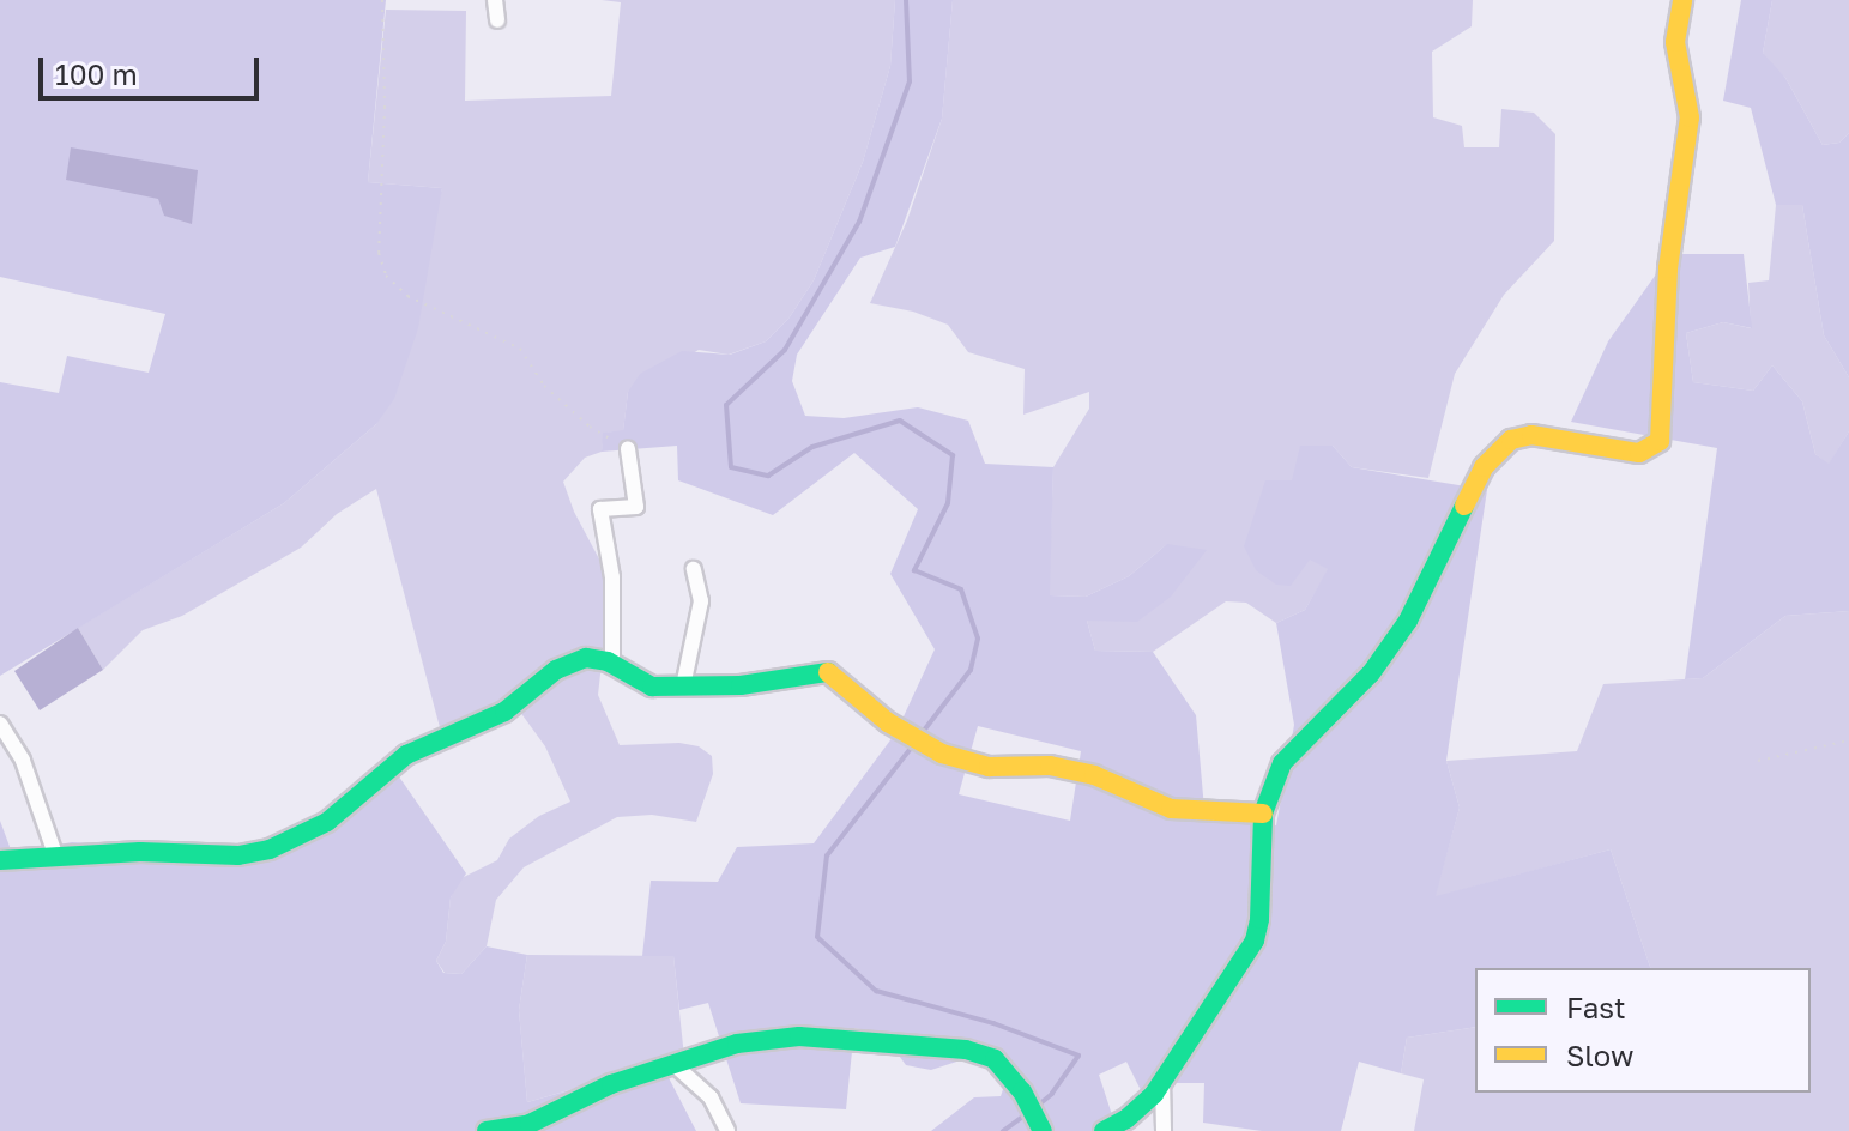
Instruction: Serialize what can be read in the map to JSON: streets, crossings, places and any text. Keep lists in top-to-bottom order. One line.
{"legend":["Fast","Slow"],"scale_bar":"100 m"}
